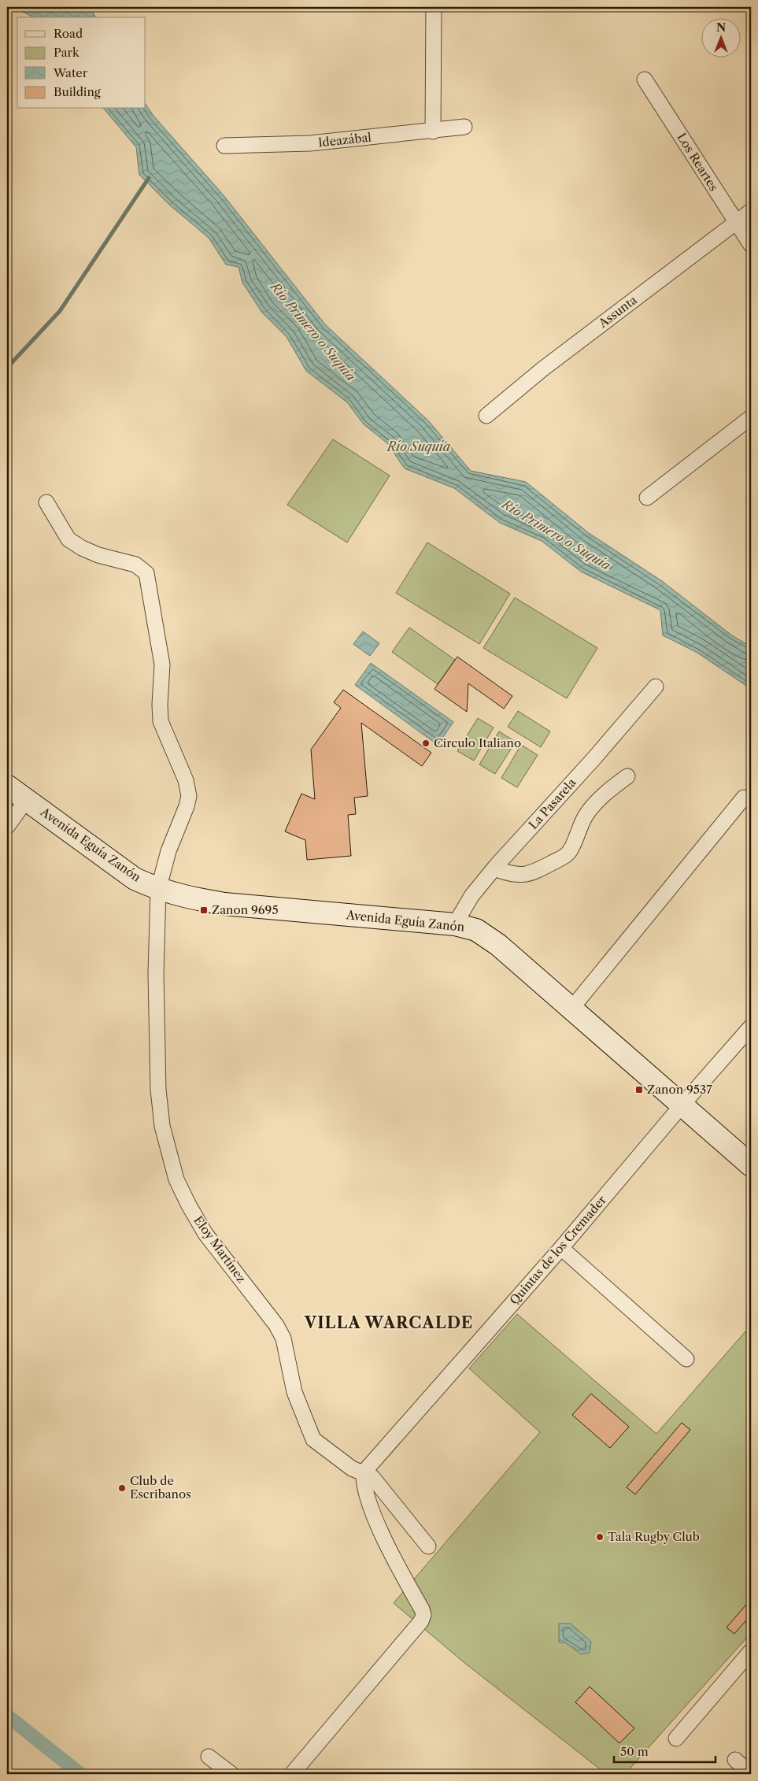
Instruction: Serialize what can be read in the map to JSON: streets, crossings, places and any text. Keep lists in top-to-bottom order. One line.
{"streets":{"main road":["Avenida Eguía Zanón"],"street":["Ideazábal","Los Reartes","Assunta","La Pasarela","Eloy Martínez","Quintas de los Cremader"]},"crossings":[["Los Reartes","Assunta"],["La Pasarela","Avenida Eguía Zanón"],["Avenida Eguía Zanón","Eloy Martínez"],["Avenida Eguía Zanón","Quintas de los Cremader"],["Eloy Martínez","Quintas de los Cremader"]],"districts":["VILLA WARCALDE"],"water":["Río Primero o Suquía","Río Suquía"],"places":{"other":["Circulo Italiano","Club de Escribanos","Tala Rugby Club"],"transit":["Zanon 9695","Zanon 9537"]},"legend":["Road","Park","Water","Building"],"scale_bar":"50 m","north":"top"}
